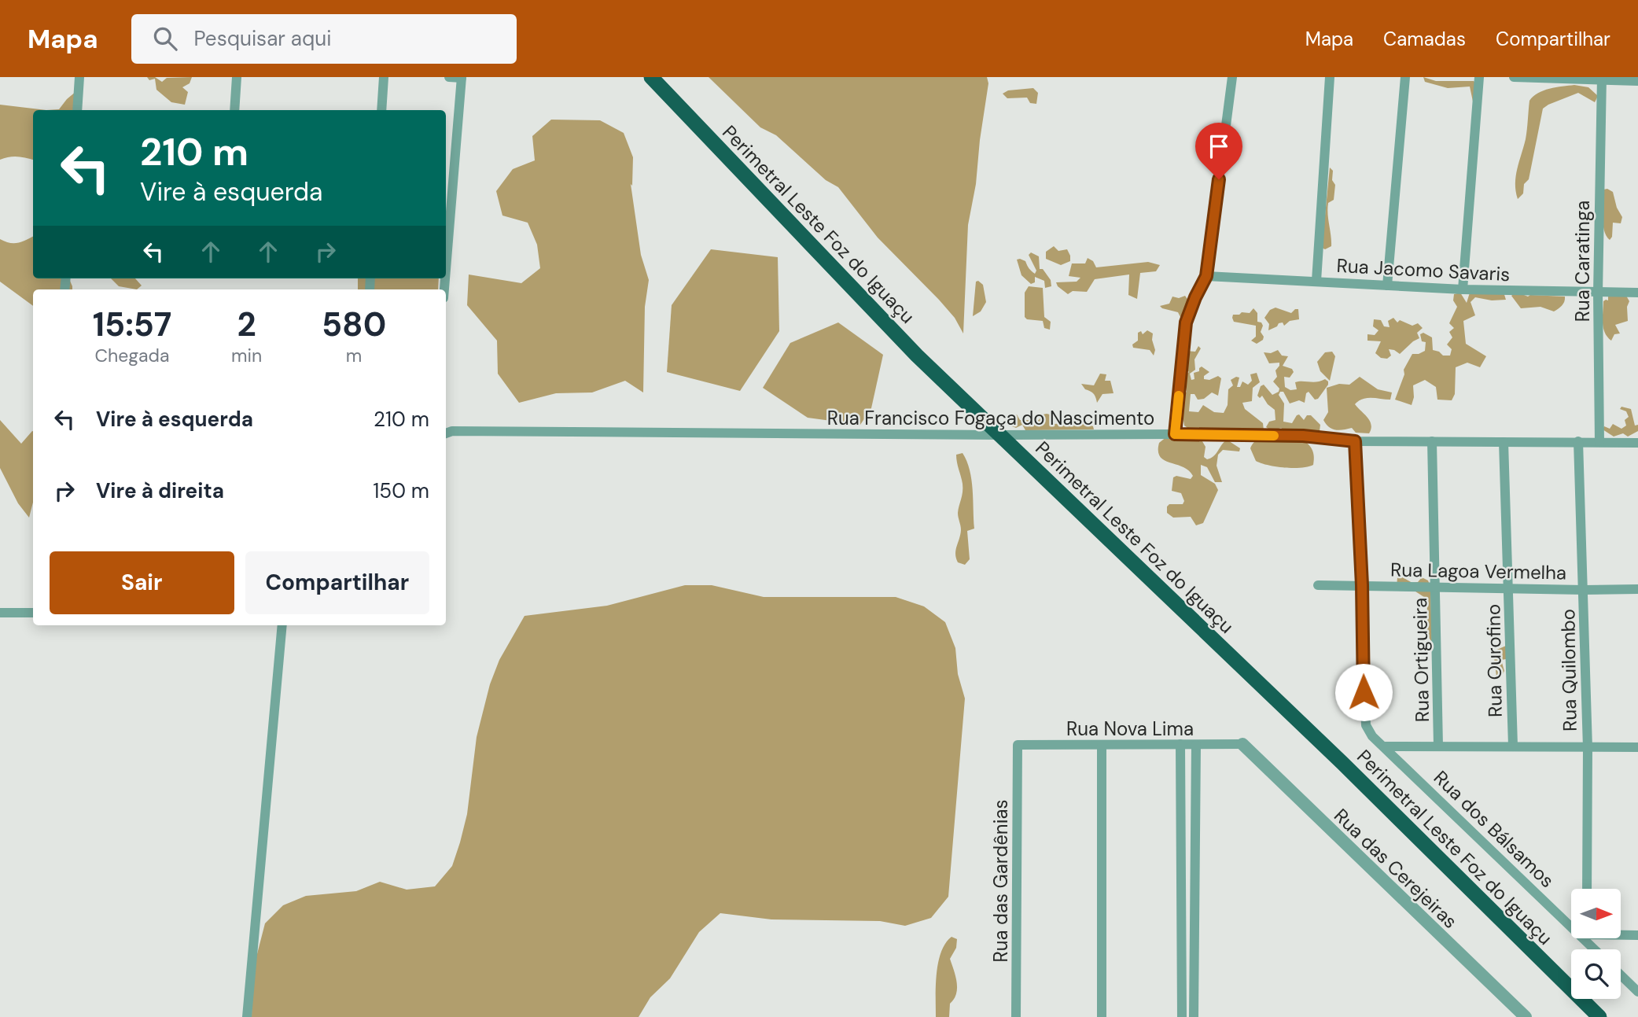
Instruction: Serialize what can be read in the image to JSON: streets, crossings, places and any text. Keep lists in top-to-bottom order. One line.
{"streets":{"highway":["Perimetral Leste Foz do Iguaçu"],"street":["Rua Caratinga","Rua Jacomo Savaris","Rua Francisco Fogaça do Nascimento","Rua Lagoa Vermelha","Rua Ortigueira","Rua Ourofino","Rua Quilombo","Rua Nova Lima","Rua dos Bálsamos","Rua das Cerejeiras","Rua das Gardênias"]},"crossings":[["Perimetral Leste Foz do Iguaçu","Rua Francisco Fogaça do Nascimento"],["Rua Caratinga","Rua Jacomo Savaris"],["Rua Caratinga","Rua Francisco Fogaça do Nascimento"],["Rua Francisco Fogaça do Nascimento","Rua Ortigueira"],["Rua Francisco Fogaça do Nascimento","Rua Ourofino"],["Rua Francisco Fogaça do Nascimento","Rua Quilombo"],["Rua Francisco Fogaça do Nascimento","Rua dos Bálsamos"],["Rua Lagoa Vermelha","Rua Ortigueira"],["Rua Lagoa Vermelha","Rua Ourofino"],["Rua Lagoa Vermelha","Rua Quilombo"],["Rua Lagoa Vermelha","Rua dos Bálsamos"],["Rua Nova Lima","Rua das Cerejeiras"],["Rua Nova Lima","Rua das Gardênias"]],"north":"right","page":{"header":"Mapa","search":"Pesquisar aqui","nav":["Mapa","Camadas","Compartilhar"],"turn":["210 m","Vire à esquerda"],"eta":["15:57","Chegada","2","min","580","m"],"list":[{"name":"Vire à esquerda","value":"210 m"},{"name":"Vire à direita","value":"150 m"}],"buttons":["Sair","Compartilhar"]}}
